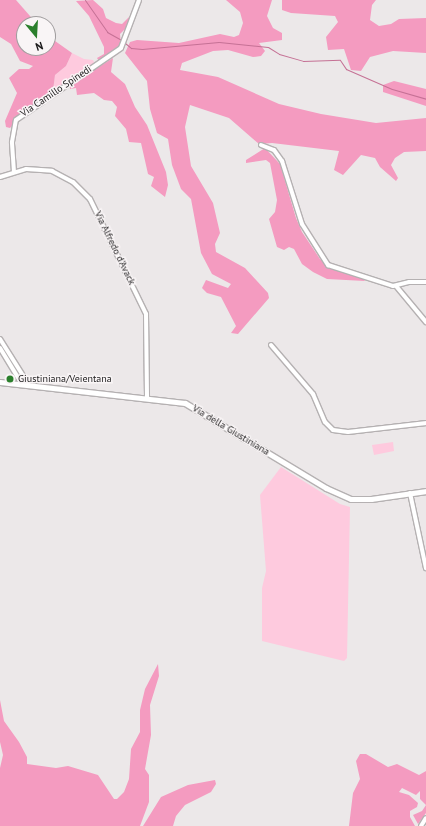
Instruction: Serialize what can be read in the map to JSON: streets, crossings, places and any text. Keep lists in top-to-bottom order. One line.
{"streets":{"street":["Via Camillo Spinedi","Via Alfredo d'Avack","Via della Giustiniana"]},"crossings":[["Via Camillo Spinedi","Via Alfredo d'Avack"],["Via Alfredo d'Avack","Via della Giustiniana"]],"places":["Giustiniana/Veientana"],"north":"bottom"}
